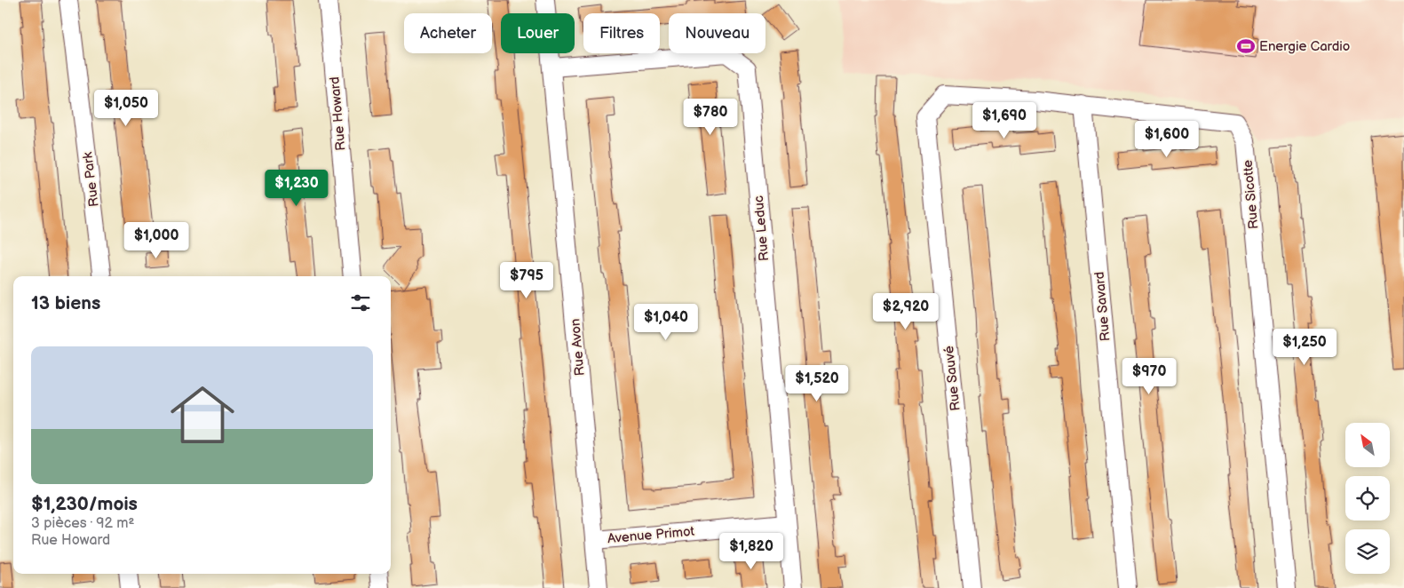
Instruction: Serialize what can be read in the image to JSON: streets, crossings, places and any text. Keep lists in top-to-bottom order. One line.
{"streets":{"street":["Rue Howard","Rue Park","Rue Sicotte","Rue Leduc","Rue Savard","Rue Avon","Rue Sauvé","Avenue Primot"]},"crossings":[["Rue Sicotte","Rue Savard"],["Rue Sicotte","Rue Sauvé"],["Rue Leduc","Rue Avon"],["Rue Leduc","Avenue Primot"],["Rue Avon","Avenue Primot"]],"places":{"sports":["Energie Cardio"]},"north":"top left","page":{"chip":["Acheter","Louer","Filtres","Nouveau"],"price":["$1,050","$780","$1,690","$1,600","$1,230","$1,000","$795","$2,920","$1,040","$1,250","$970","$1,520","$1,820"],"heading":"13 biens","list":[{"name":"$1,230/mois","note":"3 pièces · 92 m² · Rue Howard"}]}}
